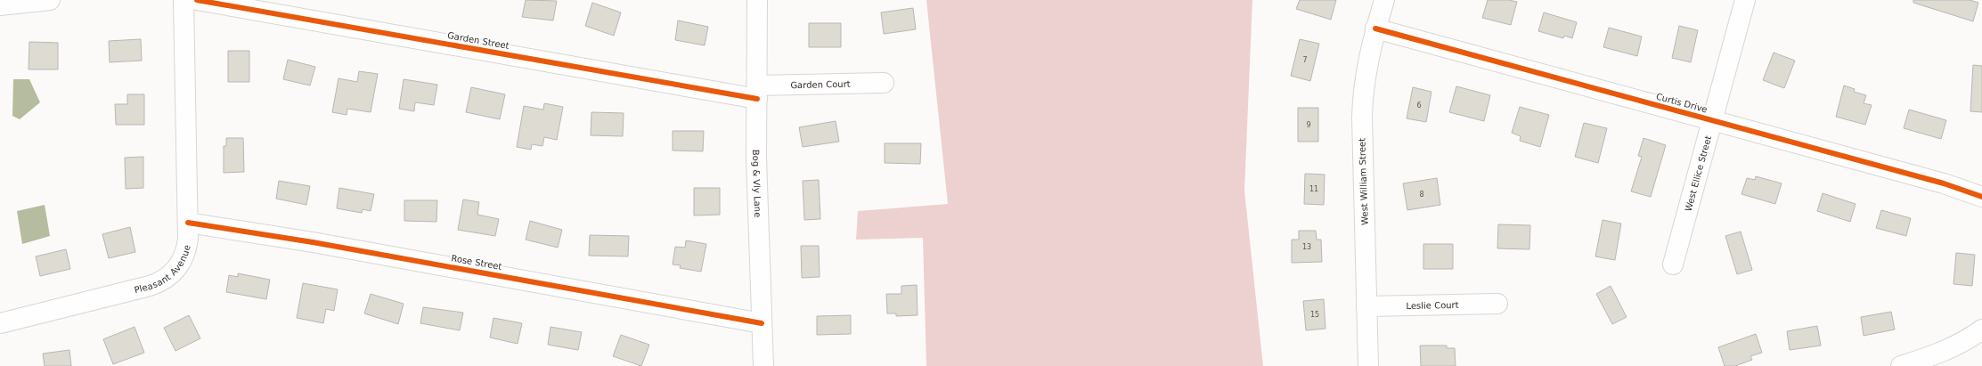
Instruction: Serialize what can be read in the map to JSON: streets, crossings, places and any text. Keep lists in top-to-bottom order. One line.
{"streets":{"street":["Garden Street","Garden Court","Curtis Drive","West Ellice Street","West William Street","Bog & Vly Lane","Rose Street","Pleasant Avenue","Leslie Court"]},"crossings":[["Garden Street","Garden Court"],["Garden Street","Bog & Vly Lane"],["Garden Court","Bog & Vly Lane"],["Curtis Drive","West Ellice Street"],["Curtis Drive","West William Street"],["West William Street","Leslie Court"],["Bog & Vly Lane","Rose Street"],["Rose Street","Pleasant Avenue"]],"house_numbers":["7","6","9","11","8","13","15"]}
